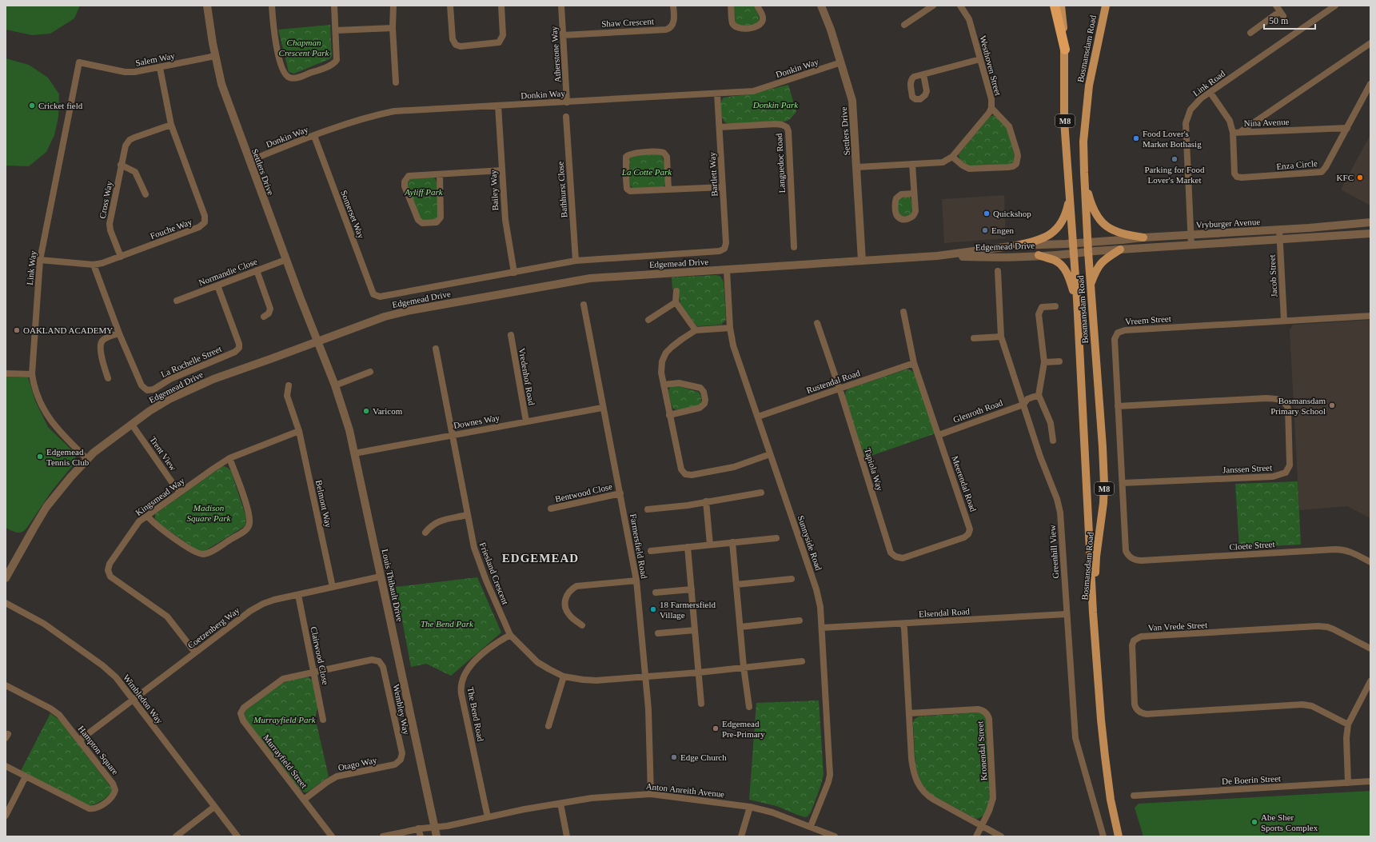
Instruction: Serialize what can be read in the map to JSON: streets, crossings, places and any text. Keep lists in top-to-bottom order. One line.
{"streets":{"main road":["Bosmansdam Road","M8"],"street":["Shaw Crescent","Atherstone Way","Salem Way","Westhoven Street","Donkin Way","Link Road","Nina Avenue","Settlers Drive","Languedoc Road","Enza Circle","Bartlett Way","Bathhurst Close","Bailey Way","Cross Way","Somerset Way","Vryburger Avenue","Fouche Way","Edgemead Drive","Link Way","Normandie Close","Jacob Street","Vreem Street","La Rochelle Street","Vredenhof Road","Rustendal Road","Glenroth Road","Downes Way","Trent View","Janssen Street","Tapiola Way","Meerendal Road","Bentwood Close","Kingsmead Way","Belmont Way","Sunnyside Road","Cloete Street","Farmersfield Road","Greenhill View","Friesland Crescent","Louis Thibault Drive","Elsendal Road","Van Vrede Street","Coetzenberg Way","Clairwood Close","Wimbledon Way","Wembley Way","The Bend Road","Hampton Square","Kronendal Street","Murrayfield Street","Otago Way","De Boerin Street","Anton Anreith Avenue"]},"crossings":[["Shaw Crescent","Atherstone Way"],["Bosmansdam Road","Vryburger Avenue"],["Bosmansdam Road","Edgemead Drive"],["Atherstone Way","Donkin Way"],["Salem Way","Settlers Drive"],["Salem Way","Fouche Way"],["Salem Way","Link Way"],["Westhoven Street","Settlers Drive"],["Donkin Way","Settlers Drive"],["Donkin Way","Bartlett Way"],["Donkin Way","Bailey Way"],["Donkin Way","Somerset Way"],["Link Road","Nina Avenue"],["Link Road","Vryburger Avenue"],["Nina Avenue","Enza Circle"],["Settlers Drive","Edgemead Drive"],["Settlers Drive","Normandie Close"],["Settlers Drive","Louis Thibault Drive"],["Languedoc Road","Bartlett Way"],["Bartlett Way","Edgemead Drive"],["Bathhurst Close","Edgemead Drive"],["Bailey Way","Edgemead Drive"],["Cross Way","Fouche Way"],["Somerset Way","Edgemead Drive"],["Vryburger Avenue","Edgemead Drive"],["Vryburger Avenue","Jacob Street"],["Fouche Way","Link Way"],["Fouche Way","La Rochelle Street"],["Edgemead Drive","Link Way"],["Edgemead Drive","Trent View"],["Edgemead Drive","Sunnyside Road"],["Edgemead Drive","Louis Thibault Drive"],["Normandie Close","La Rochelle Street"],["Jacob Street","Vreem Street"],["Vreem Street","Janssen Street"],["Vreem Street","Cloete Street"],["Vredenhof Road","Downes Way"],["Rustendal Road","Tapiola Way"],["Rustendal Road","Meerendal Road"],["Rustendal Road","Sunnyside Road"],["Glenroth Road","Meerendal Road"],["Glenroth Road","Greenhill View"],["Downes Way","Farmersfield Road"],["Downes Way","Friesland Crescent"],["Downes Way","Louis Thibault Drive"],["Trent View","Kingsmead Way"],["Tapiola Way","Meerendal Road"],["Bentwood Close","Farmersfield Road"],["Kingsmead Way","Belmont Way"],["Kingsmead Way","Coetzenberg Way"],["Belmont Way","Coetzenberg Way"],["Sunnyside Road","Elsendal Road"],["Sunnyside Road","Anton Anreith Avenue"],["Farmersfield Road","Friesland Crescent"],["Farmersfield Road","Anton Anreith Avenue"],["Greenhill View","Elsendal Road"],["Friesland Crescent","The Bend Road"],["Louis Thibault Drive","Coetzenberg Way"],["Louis Thibault Drive","Anton Anreith Avenue"],["Coetzenberg Way","Clairwood Close"],["Coetzenberg Way","Wimbledon Way"],["Coetzenberg Way","Hampton Square"],["Clairwood Close","Murrayfield Street"],["Wembley Way","Murrayfield Street"],["Wembley Way","Otago Way"],["The Bend Road","Anton Anreith Avenue"],["Murrayfield Street","Otago Way"]],"districts":["EDGEMEAD"],"parks":["Chapman Crescent Park","Donkin Park","La Cotte Park","Ayliff Park","Madison Square Park","The Bend Park","Murrayfield Park"],"places":["Cricket field","Food Lover's Market Bothasig","Parking for Food Lover's Market","KFC","Quickshop","Engen","OAKLAND ACADEMY","Bosmansdam Primary School","Varicom","Edgemead Tennis Club","18 Farmersfield Village","Edgemead Pre-Primary","Edge Church","Abe Sher Sports Complex"],"scale_bar":"50 m"}
